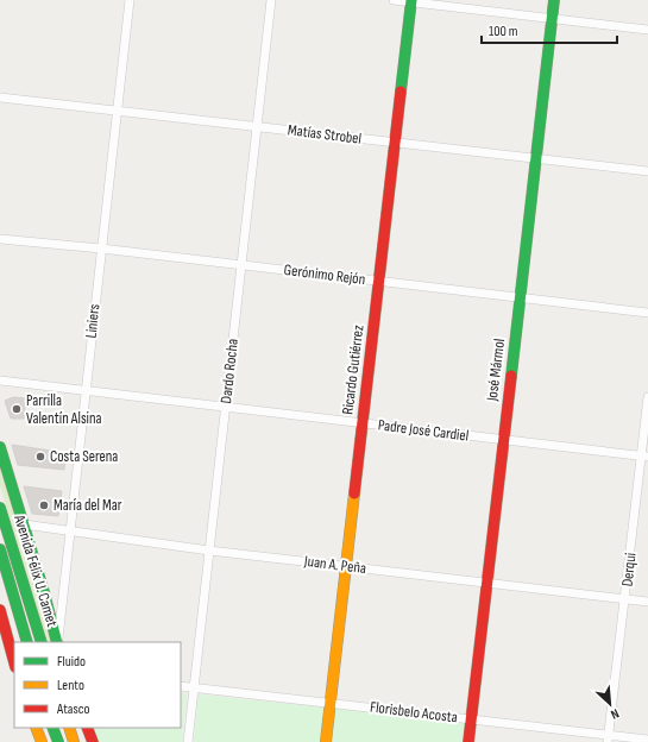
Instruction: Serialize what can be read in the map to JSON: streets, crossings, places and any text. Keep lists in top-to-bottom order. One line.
{"streets":{"street":["Matías Strobel","Gerónimo Rejón","Liniers","Ricardo Gutiérrez","José Mármol","Dardo Rocha","Padre José Cardiel","Juan A. Peña","Derqui","Avenida Félix U. Camet","Florisbelo Acosta"]},"crossings":[["Matías Strobel","Liniers"],["Matías Strobel","Ricardo Gutiérrez"],["Matías Strobel","José Mármol"],["Matías Strobel","Dardo Rocha"],["Gerónimo Rejón","Liniers"],["Gerónimo Rejón","Ricardo Gutiérrez"],["Gerónimo Rejón","José Mármol"],["Gerónimo Rejón","Dardo Rocha"],["Liniers","Padre José Cardiel"],["Liniers","Juan A. Peña"],["Ricardo Gutiérrez","Padre José Cardiel"],["Ricardo Gutiérrez","Juan A. Peña"],["Ricardo Gutiérrez","Florisbelo Acosta"],["José Mármol","Padre José Cardiel"],["José Mármol","Juan A. Peña"],["José Mármol","Florisbelo Acosta"],["Dardo Rocha","Padre José Cardiel"],["Dardo Rocha","Juan A. Peña"],["Dardo Rocha","Florisbelo Acosta"],["Padre José Cardiel","Derqui"],["Juan A. Peña","Derqui"],["Juan A. Peña","Avenida Félix U. Camet"],["Derqui","Florisbelo Acosta"]],"places":["Parrilla Valentín Alsina","Costa Serena","María del Mar"],"legend":["Fluido","Lento","Atasco"],"scale_bar":"100 m","north":"bottom right"}
